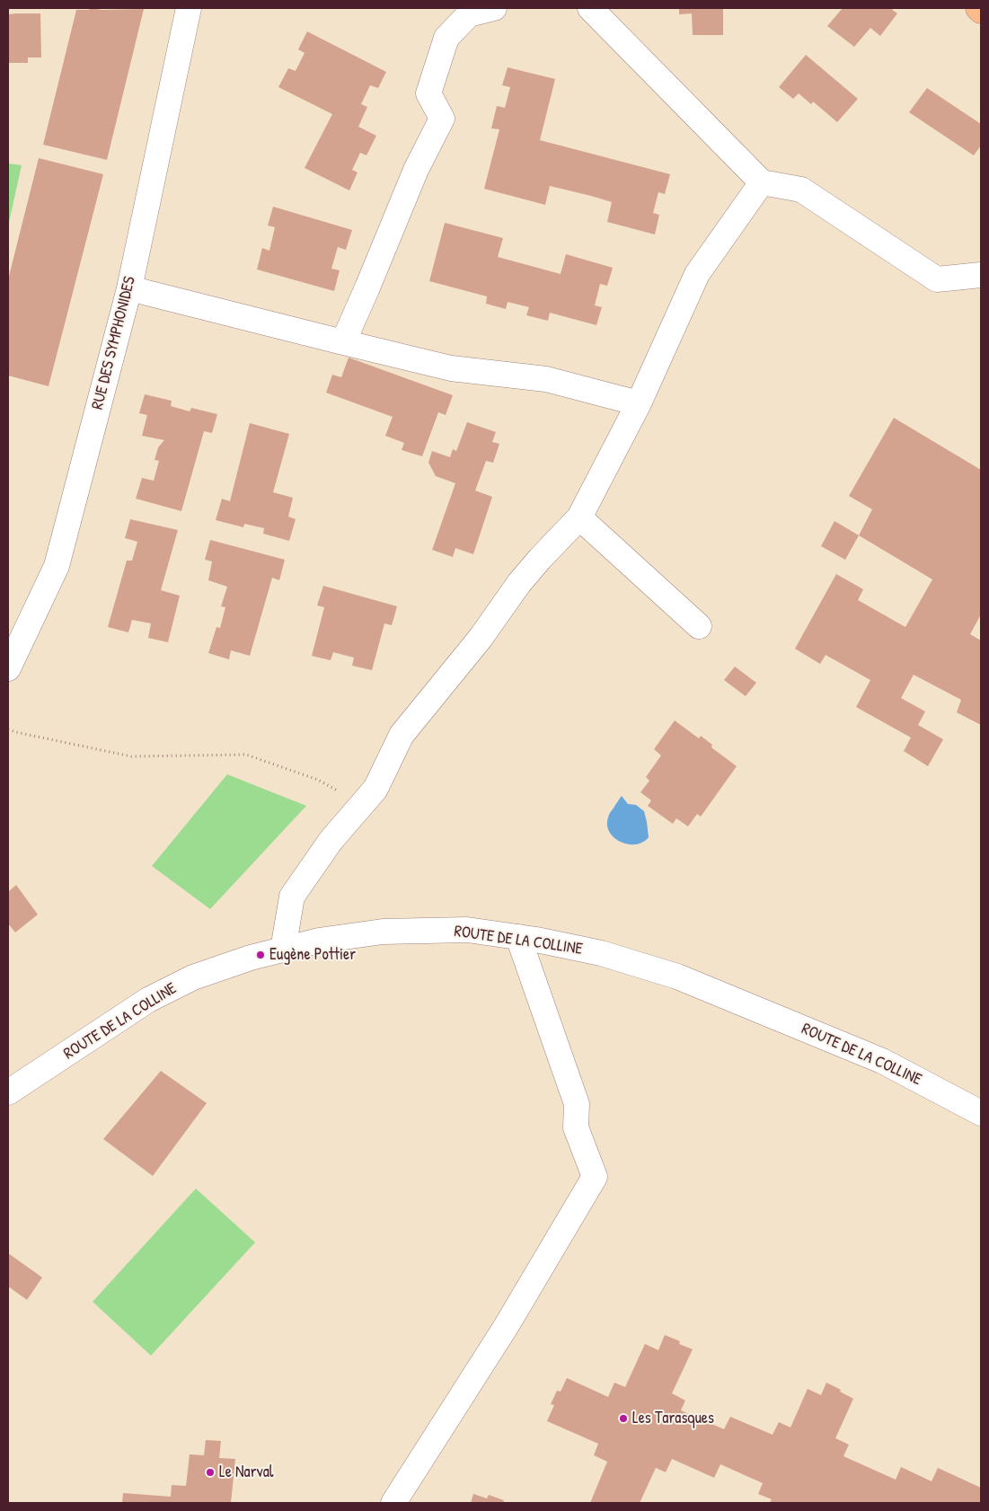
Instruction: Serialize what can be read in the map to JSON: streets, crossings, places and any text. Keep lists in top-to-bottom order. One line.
{"streets":{"street":["RUE DES SYMPHONIDES","ROUTE DE LA COLLINE"]},"places":["Eugène Pottier","Les Tarasques","Le Narval"]}
